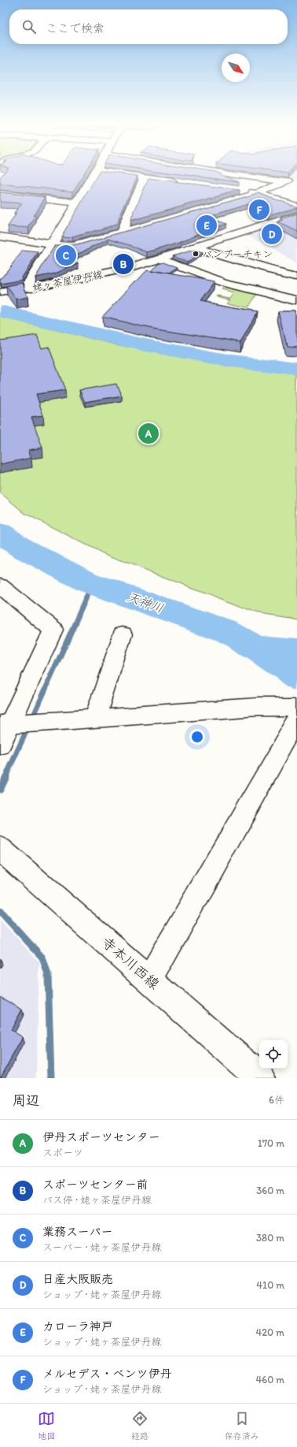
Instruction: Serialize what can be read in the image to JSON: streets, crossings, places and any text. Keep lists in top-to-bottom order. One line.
{"streets":{"street":["姥ヶ茶屋伊丹線","寺本川西線"]},"water":["天神川"],"places":["バンブーチキン"],"north":"bottom right","page":{"search":"ここで検索","pins":["F","E","D","C","B","A"],"heading":["周辺","6件"],"list":[{"mark":"A","name":"伊丹スポーツセンター","note":"スポーツ","value":"170 m"},{"mark":"B","name":"スポーツセンター前","note":"バス停 · 姥ヶ茶屋伊丹線","value":"360 m"},{"mark":"C","name":"業務スーパー","note":"スーパー · 姥ヶ茶屋伊丹線","value":"380 m"},{"mark":"D","name":"日産大阪販売","note":"ショップ · 姥ヶ茶屋伊丹線","value":"410 m"},{"mark":"E","name":"カローラ神戸","note":"ショップ · 姥ヶ茶屋伊丹線","value":"420 m"},{"mark":"F","name":"メルセデス・ベンツ伊丹","note":"ショップ · 姥ヶ茶屋伊丹線","value":"460 m"}],"nav":["地図","経路","保存済み"]}}
